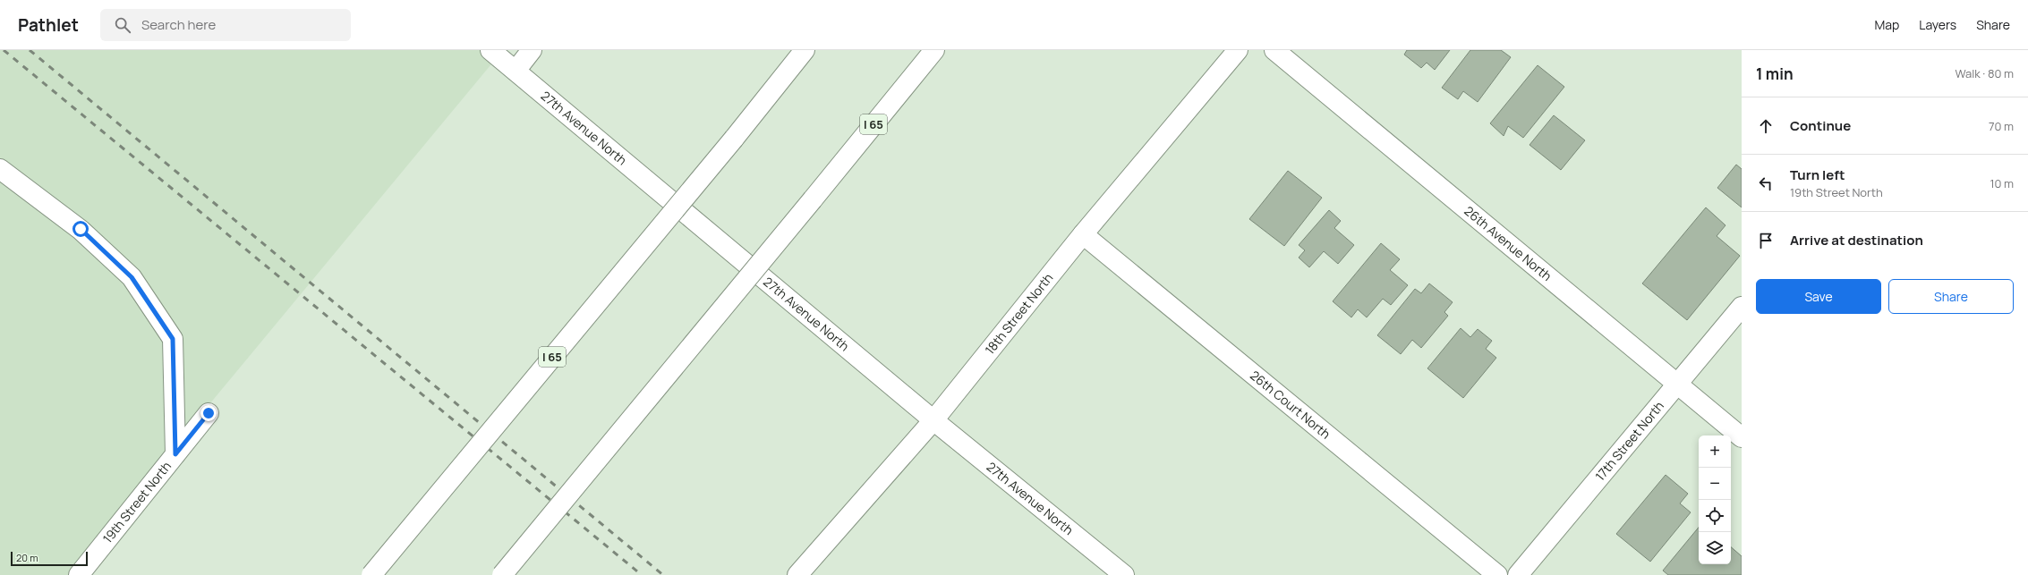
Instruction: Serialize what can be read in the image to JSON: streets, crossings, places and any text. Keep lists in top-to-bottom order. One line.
{"streets":{"main road":["I 65","27th Avenue North","26th Avenue North","18th Street North","26th Court North","17th Street North","19th Street North"]},"crossings":[["27th Avenue North","18th Street North"],["26th Avenue North","17th Street North"],["18th Street North","26th Court North"]],"scale_bar":"20 m","page":{"header":"Pathlet","search":"Search here","nav":["Map","Layers","Share"],"heading":["1 min","Walk · 80 m"],"list":[["Continue","70 m"],["Turn left","19th Street North","10 m"],"Arrive at destination"],"buttons":["Save","Share"],"map_buttons":["+","−"],"scale":"20 m"}}
